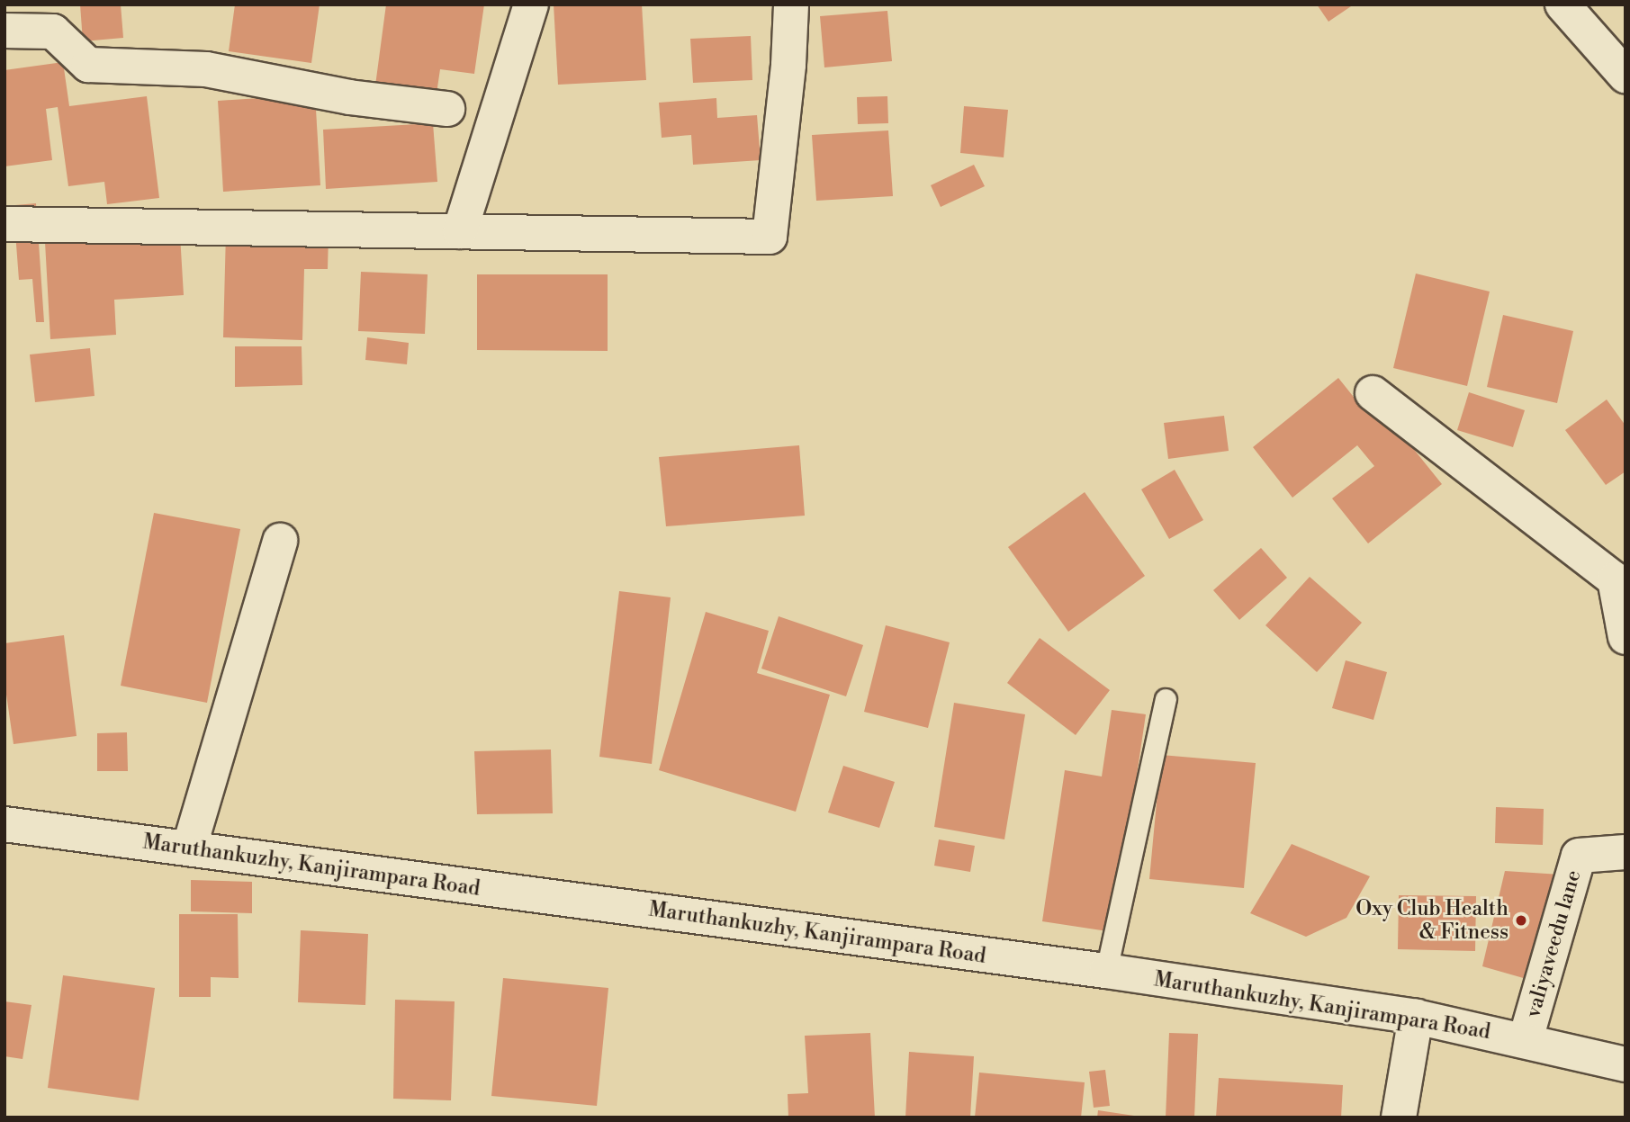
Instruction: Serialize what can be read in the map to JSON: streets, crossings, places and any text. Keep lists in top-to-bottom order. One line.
{"streets":{"street":["Maruthankuzhy, Kanjirampara Road","valiyaveedu lane"]},"crossings":[["Maruthankuzhy, Kanjirampara Road","valiyaveedu lane"]],"places":["Oxy Club Health & Fitness"]}
